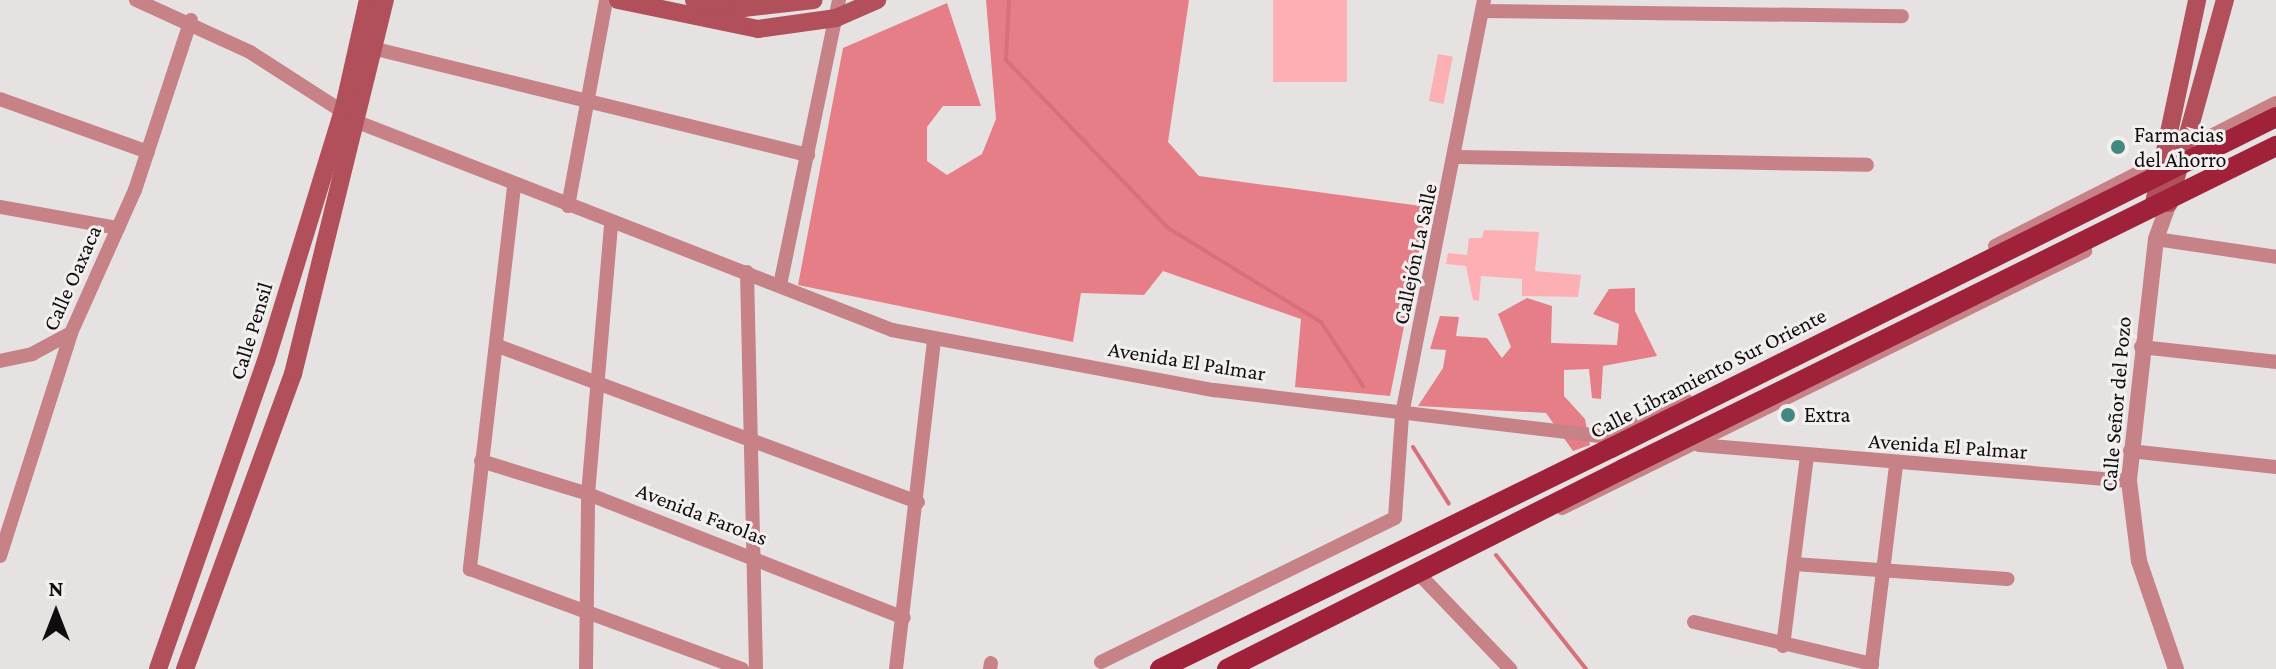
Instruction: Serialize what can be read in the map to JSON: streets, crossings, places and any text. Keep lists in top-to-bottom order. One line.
{"streets":{"main road":["Calle Pensil","Calle Libramiento Sur Oriente"],"street":["Callejón La Salle","Calle Oaxaca","Avenida El Palmar","Calle Señor del Pozo","Avenida Farolas"]},"crossings":[["Callejón La Salle","Avenida El Palmar"],["Avenida El Palmar","Calle Libramiento Sur Oriente"],["Avenida El Palmar","Calle Señor del Pozo"]],"places":["Farmacias del Ahorro","Extra"],"north":"top"}
